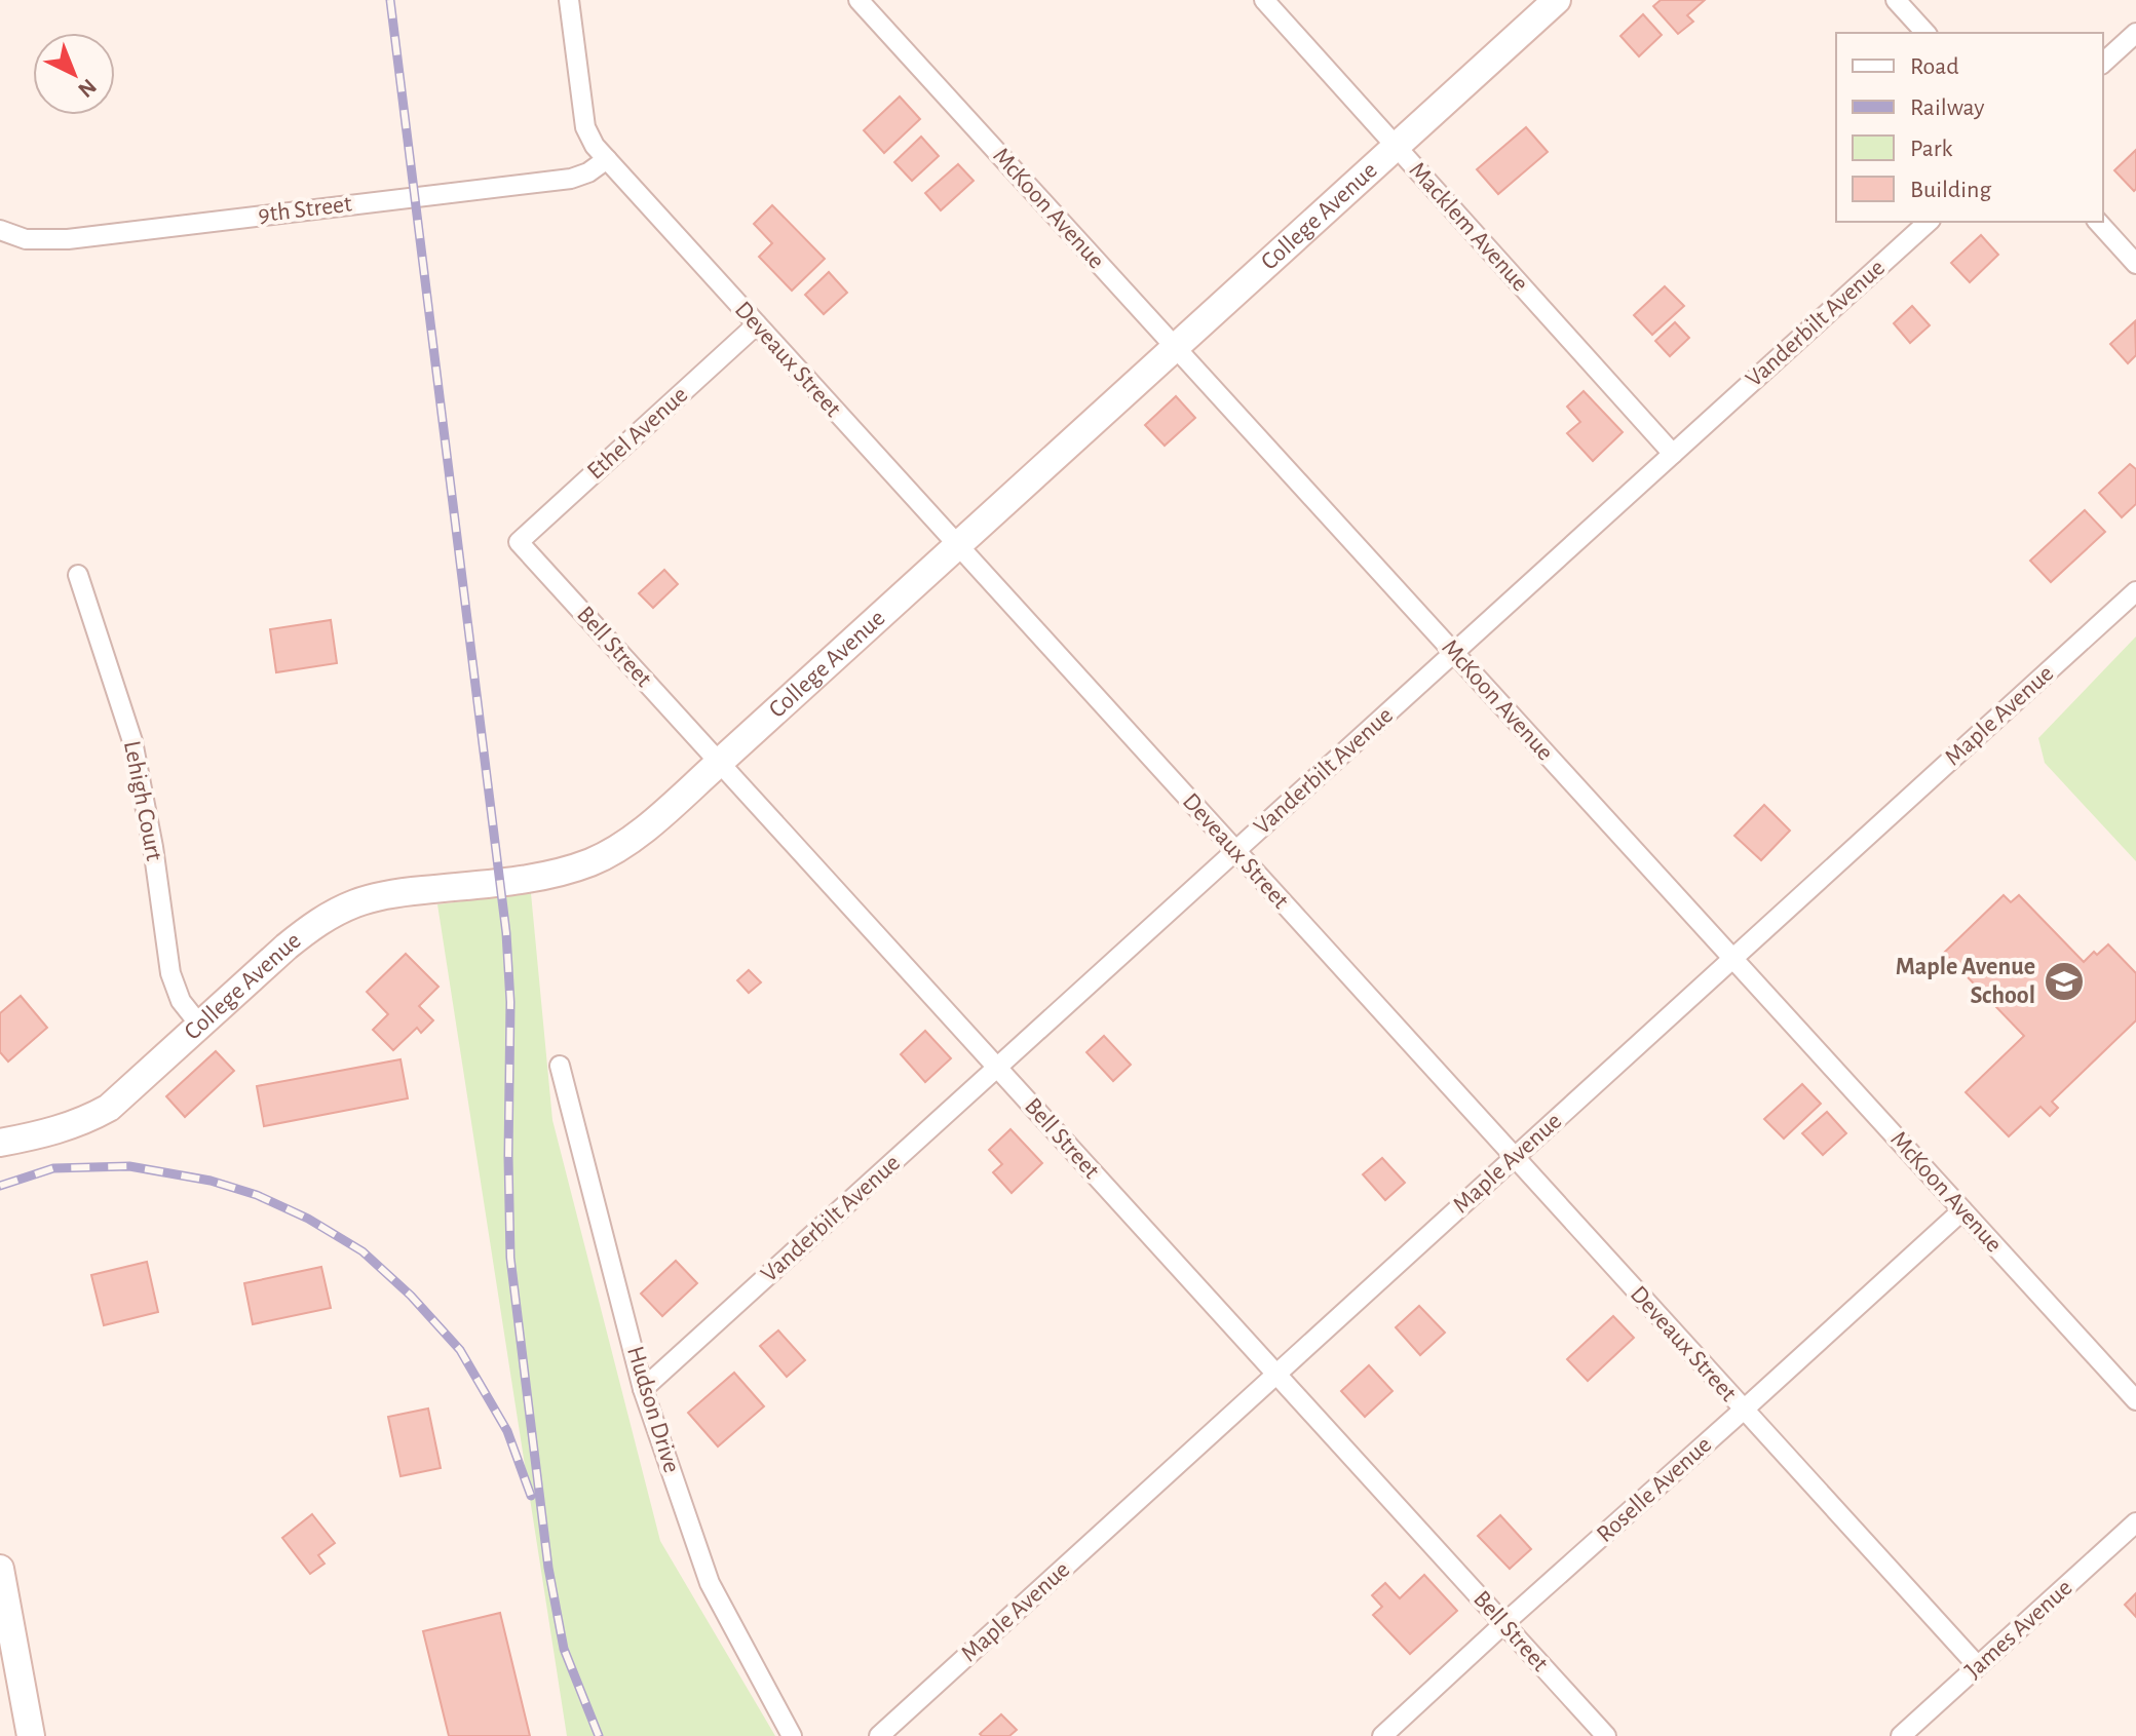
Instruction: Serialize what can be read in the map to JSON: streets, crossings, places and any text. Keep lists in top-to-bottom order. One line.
{"streets":{"main road":["College Avenue"],"street":["McKoon Avenue","9th Street","Macklem Avenue","Vanderbilt Avenue","Deveaux Street","Ethel Avenue","Bell Street","Maple Avenue","Lehigh Court","Hudson Drive","Roselle Avenue","James Avenue"]},"crossings":[["McKoon Avenue","College Avenue"],["McKoon Avenue","Vanderbilt Avenue"],["McKoon Avenue","Maple Avenue"],["McKoon Avenue","Roselle Avenue"],["9th Street","Deveaux Street"],["College Avenue","Macklem Avenue"],["College Avenue","Deveaux Street"],["College Avenue","Bell Street"],["College Avenue","Lehigh Court"],["Macklem Avenue","Vanderbilt Avenue"],["Vanderbilt Avenue","Deveaux Street"],["Vanderbilt Avenue","Bell Street"],["Vanderbilt Avenue","Hudson Drive"],["Deveaux Street","Ethel Avenue"],["Deveaux Street","Maple Avenue"],["Deveaux Street","Roselle Avenue"],["Deveaux Street","James Avenue"],["Ethel Avenue","Bell Street"],["Bell Street","Maple Avenue"],["Bell Street","Roselle Avenue"]],"places":{"school or university":["Maple Avenue School"]},"legend":["Road","Railway","Park","Building"],"north":"bottom right"}
